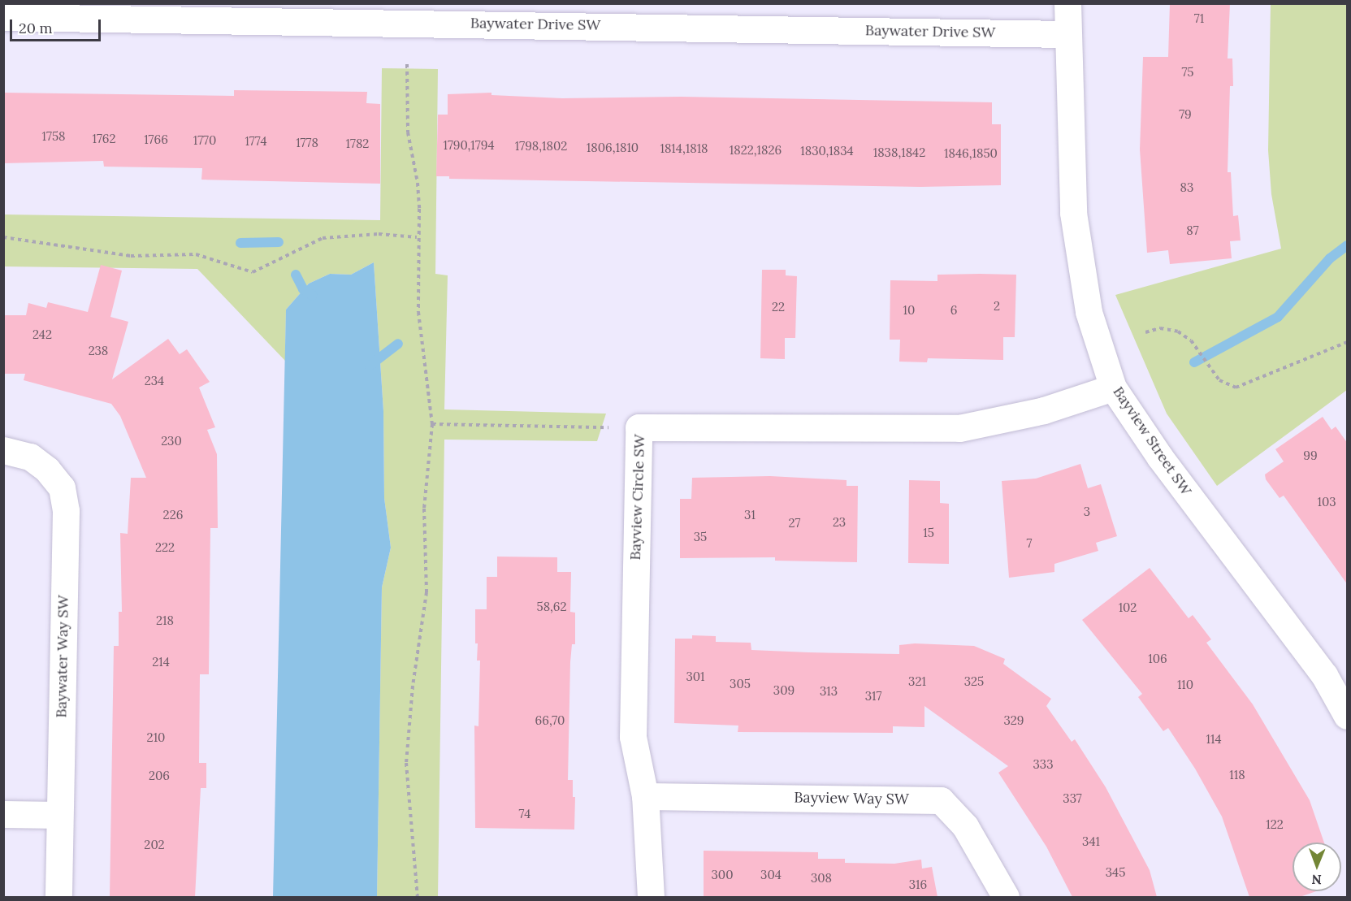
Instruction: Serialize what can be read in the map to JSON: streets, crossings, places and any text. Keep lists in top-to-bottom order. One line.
{"streets":{"street":["Baywater Drive SW","Bayview Street SW","Bayview Circle SW","Baywater Way SW","Bayview Way SW"]},"crossings":[["Baywater Drive SW","Bayview Street SW"],["Bayview Street SW","Bayview Circle SW"],["Bayview Circle SW","Bayview Way SW"]],"house_numbers":["71","75","79","1758","1762","1766","1770","1774","1778","1782","1790,1794","1798,1802","1806,1810","1814,1818","1822,1826","1830,1834","1838,1842","1846,1850","83","87","2","22","10","6","242","238","234","230","99","103","3","226","31","23","27","15","35","7","222","58,62","102","218","106","214","301","321","325","305","110","309","313","317","66,70","329","210","114","333","118","206","337","74","122","341","202","345","300","304","308","316"],"scale_bar":"20 m","north":"bottom"}
